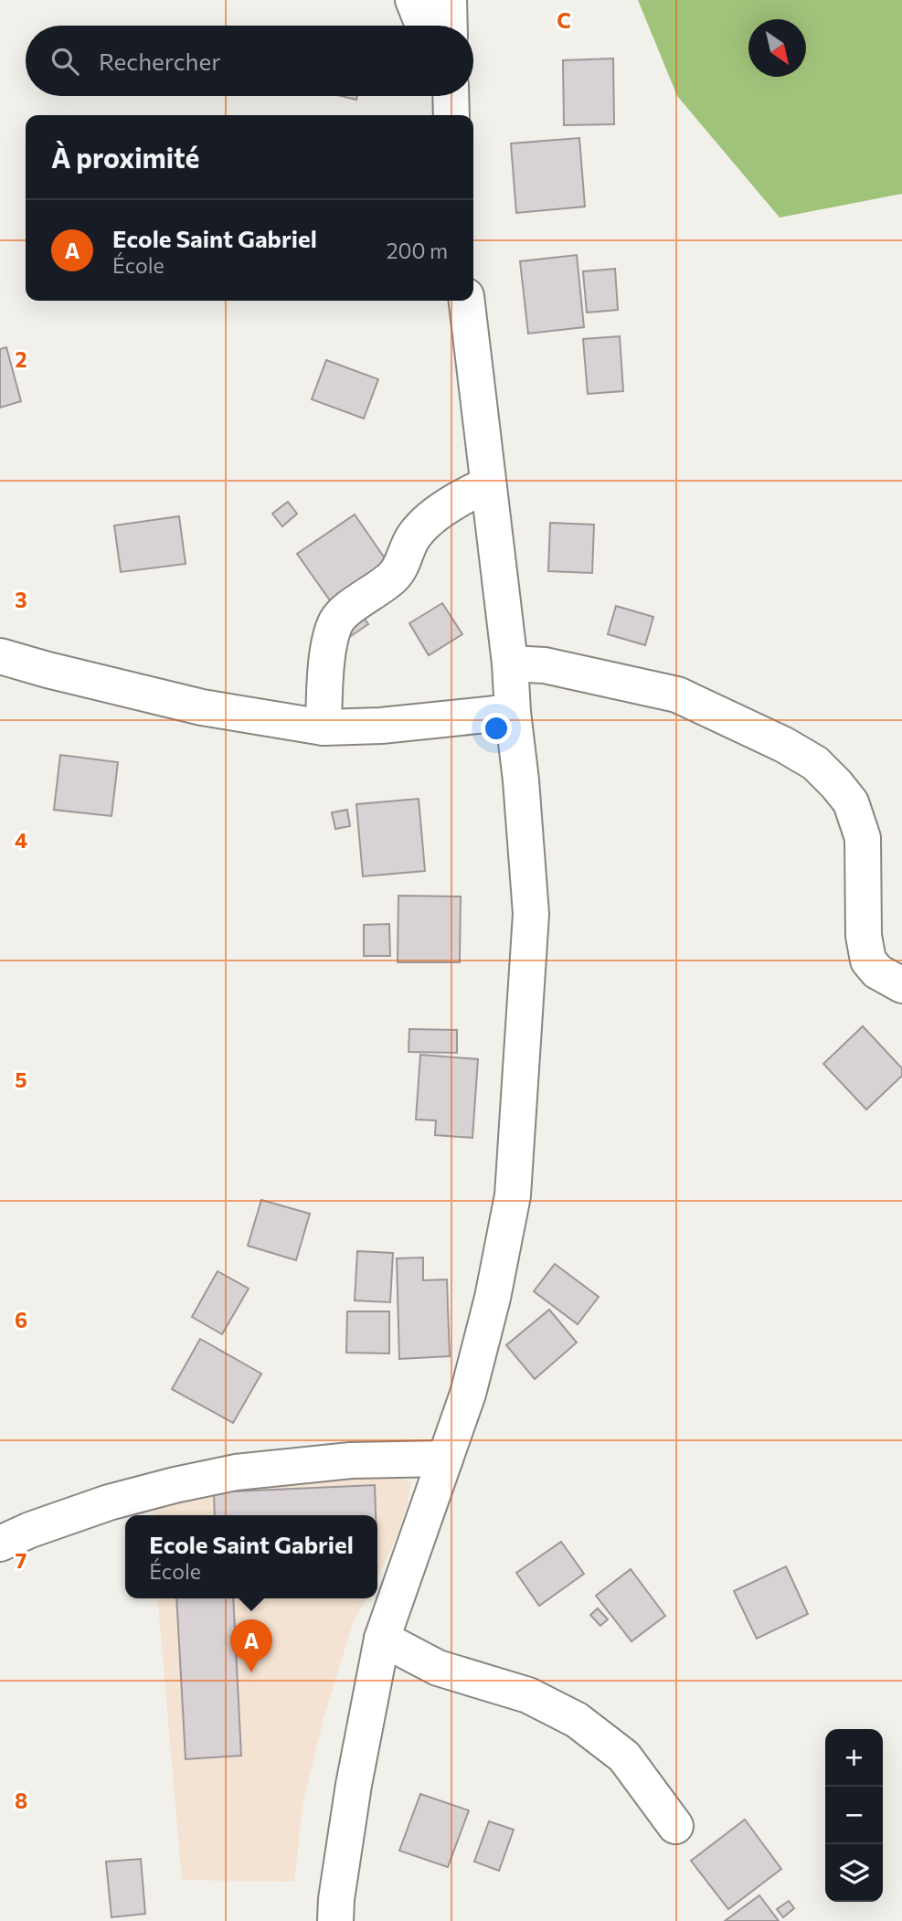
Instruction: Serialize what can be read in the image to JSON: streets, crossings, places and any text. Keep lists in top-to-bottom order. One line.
{"north":"bottom right","page":{"search":"Rechercher","heading":"À proximité","list":[{"mark":"A","name":"Ecole Saint Gabriel","note":"École","value":"200 m"}],"popup":["Ecole Saint Gabriel","École"],"pins":"A","map_buttons":["+","−"]},"grid":{"columns":["C"],"rows":["2","3","4","5","6","7","8"]}}
